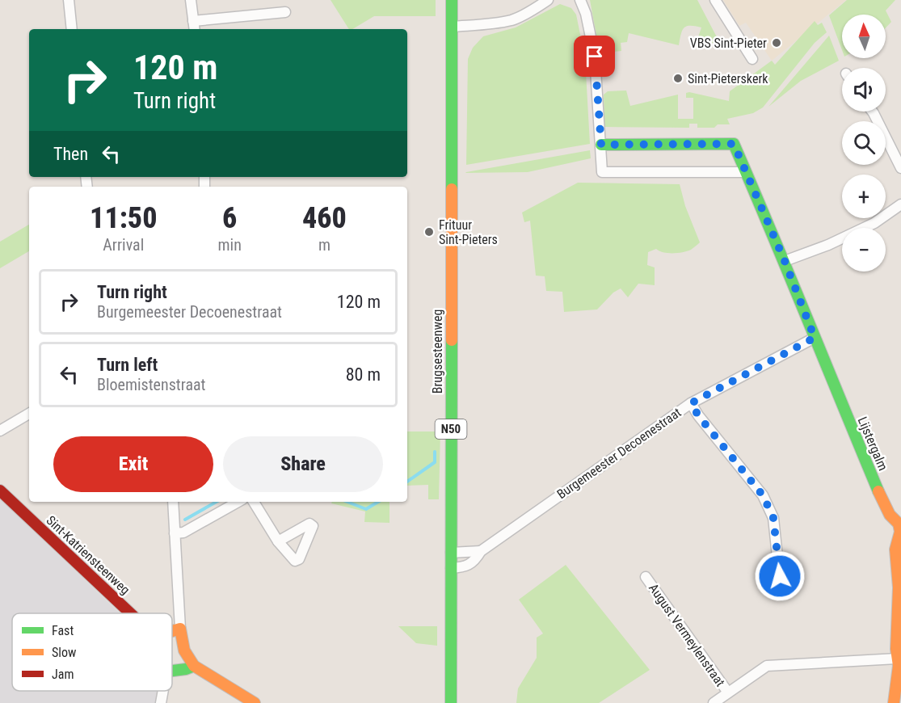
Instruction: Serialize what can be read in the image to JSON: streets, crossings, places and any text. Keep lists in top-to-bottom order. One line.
{"streets":{"street":["Brugsesteenweg","N50","Lijstergalm","Burgemeester Decoenestraat","Sint-Katriensteenweg","August Vermeylenstraat"]},"crossings":[["Brugsesteenweg","Burgemeester Decoenestraat"],["Lijstergalm","Burgemeester Decoenestraat"]],"places":["VBS Sint-Pieter","Sint-Pieterskerk","Frituur Sint-Pieters"],"legend":["Fast","Slow","Jam"],"north":"top","page":{"map_buttons":["+","−"],"turn":["120 m","Turn right"],"then":"Then","eta":["11:50","Arrival","6","min","460","m"],"list":[{"name":"Turn right","note":"Burgemeester Decoenestraat","value":"120 m"},{"name":"Turn left","note":"Bloemistenstraat","value":"80 m"}],"buttons":["Exit","Share"]}}
